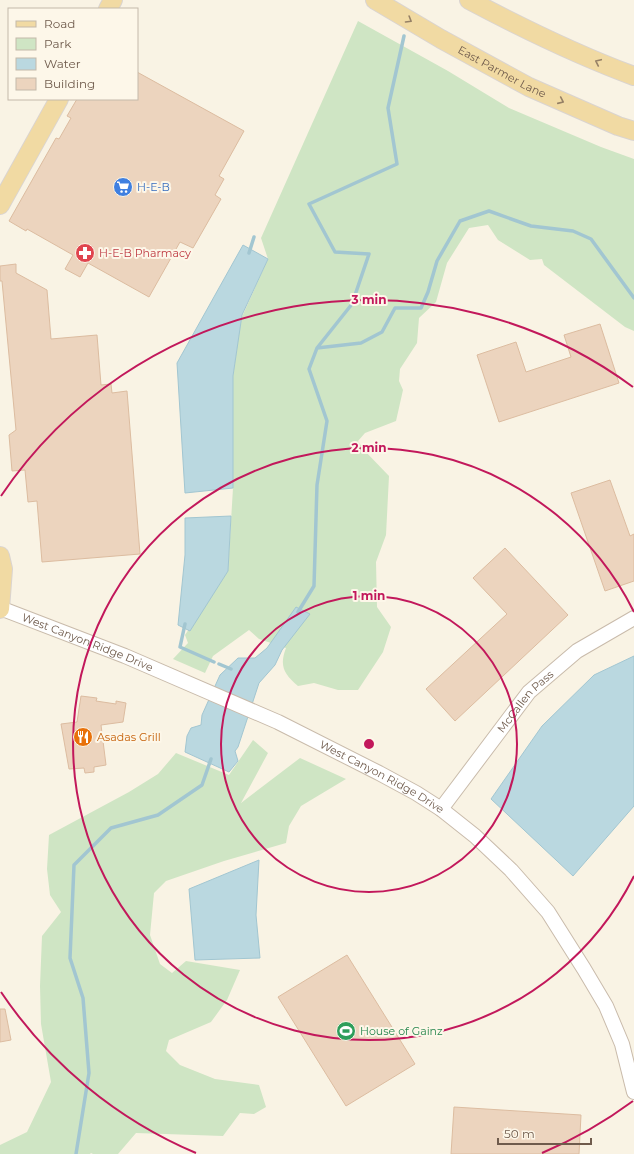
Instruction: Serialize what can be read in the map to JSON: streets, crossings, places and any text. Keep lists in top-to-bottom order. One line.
{"streets":{"main road":["East Parmer Lane"],"street":["West Canyon Ridge Drive","McCallen Pass"]},"crossings":[["West Canyon Ridge Drive","McCallen Pass"]],"places":{"supermarket":["H-E-B"],"pharmacy":["H-E-B Pharmacy"],"restaurant":["Asadas Grill"],"sports":["House of Gainz"]},"legend":["Road","Park","Water","Building"],"scale_bar":"50 m","rings":["3 min","2 min","1 min"]}
